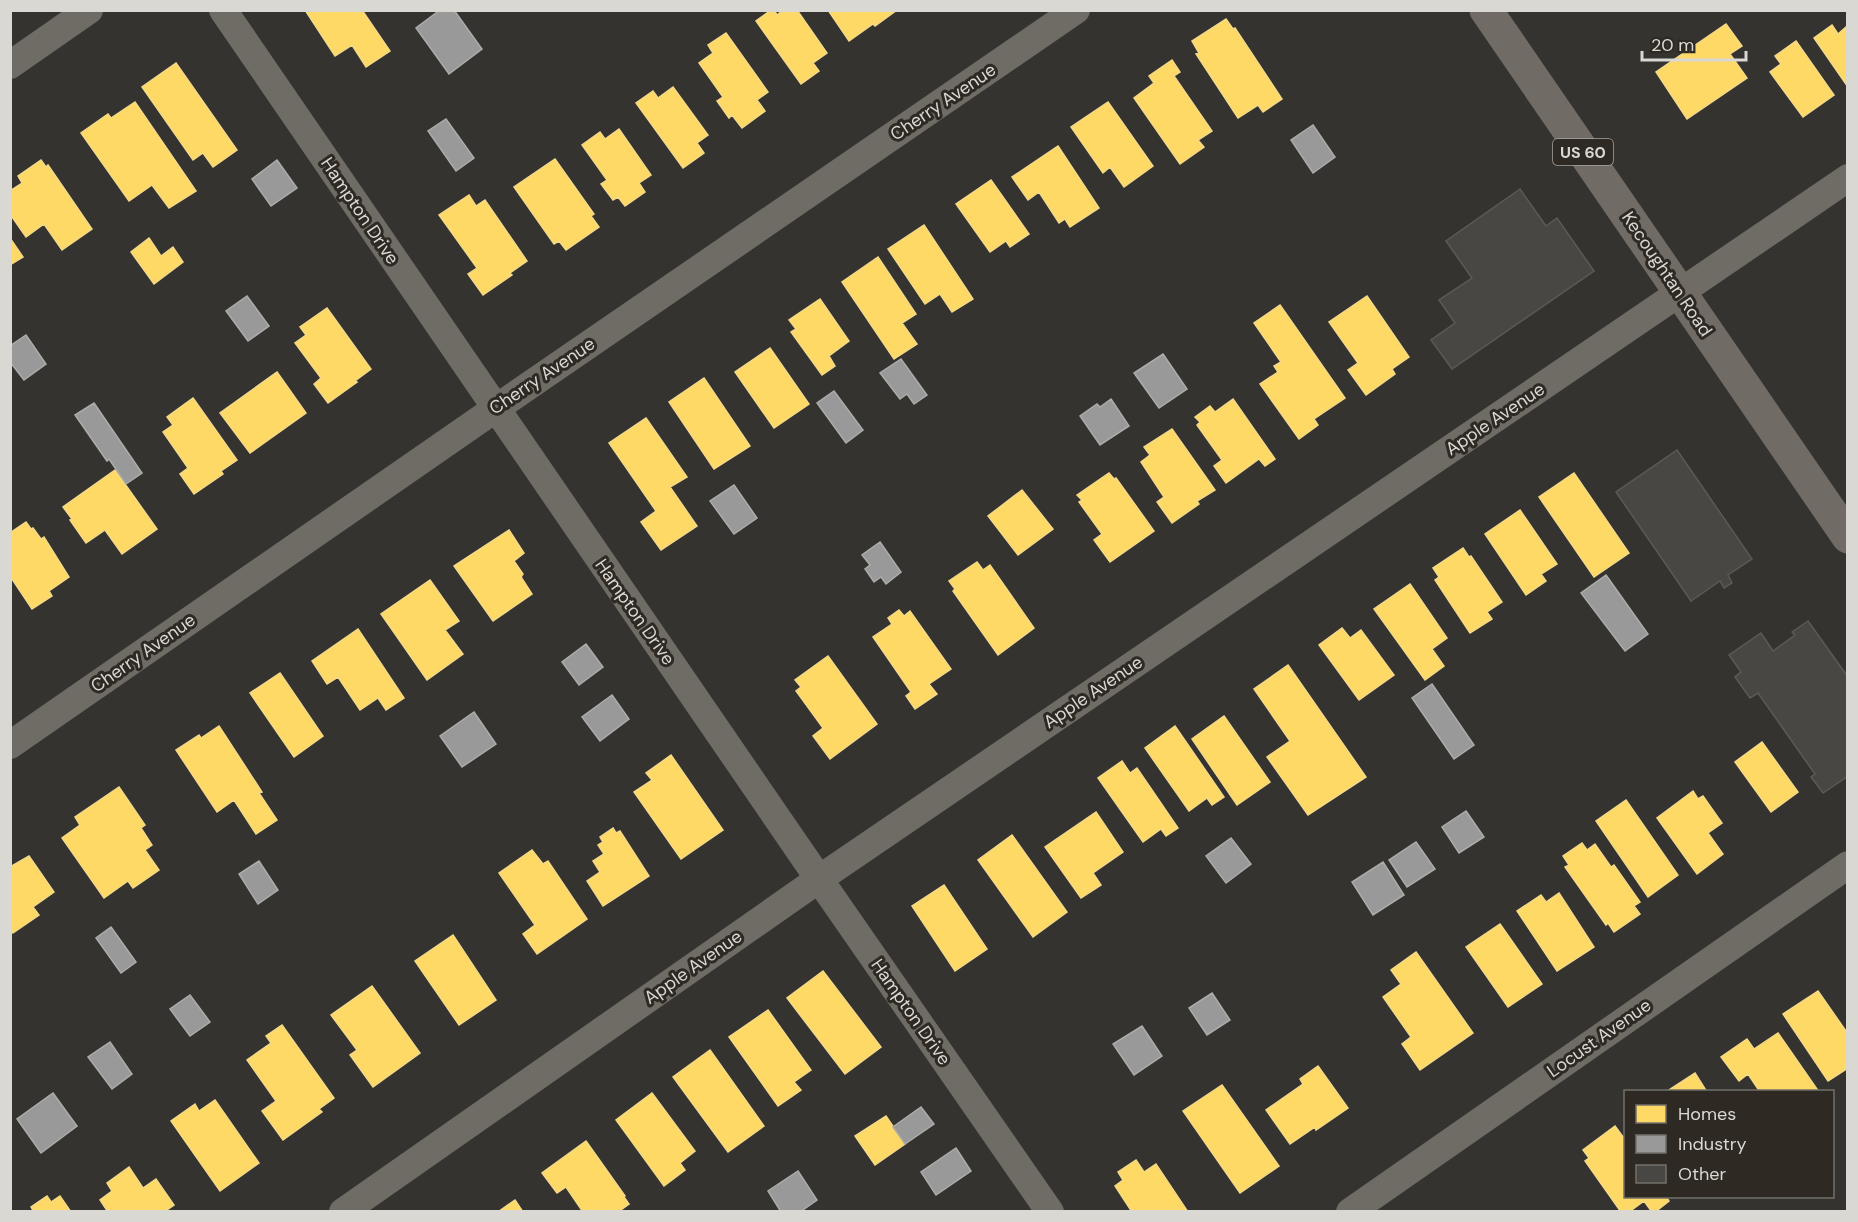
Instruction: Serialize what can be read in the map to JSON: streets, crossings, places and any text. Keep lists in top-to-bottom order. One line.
{"streets":{"main road":["US 60","Kecoughtan Road"],"street":["Cherry Avenue","Hampton Drive","Apple Avenue","Locust Avenue"]},"crossings":[["Cherry Avenue","Hampton Drive"],["Hampton Drive","Apple Avenue"],["Kecoughtan Road","Apple Avenue"]],"legend":["Homes","Industry","Other"],"scale_bar":"20 m"}
